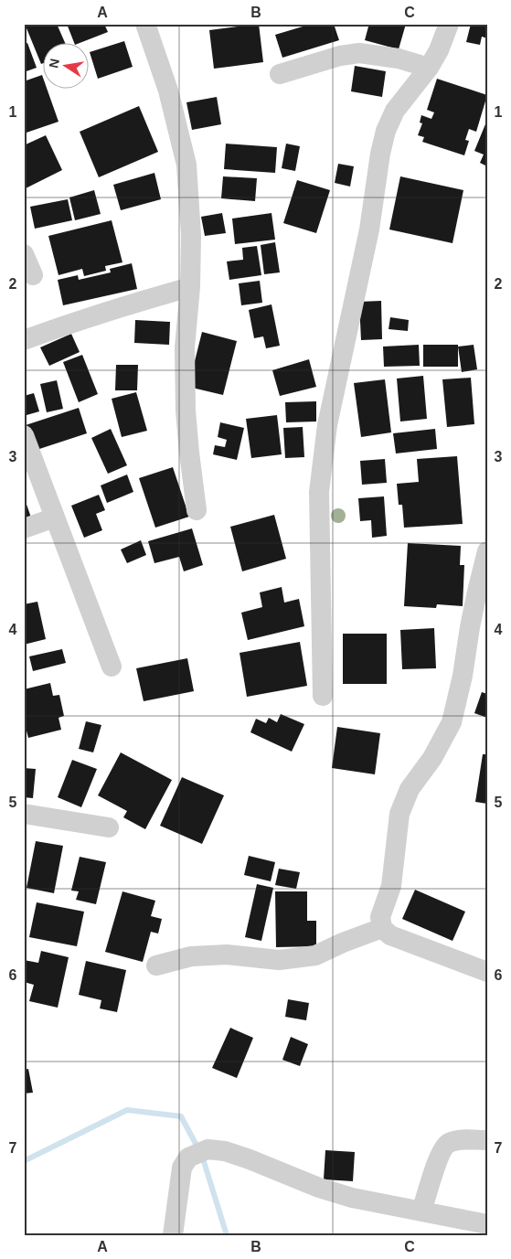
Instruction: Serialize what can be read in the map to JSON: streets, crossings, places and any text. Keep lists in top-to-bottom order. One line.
{"north":"left","grid":{"columns":["A","B","C"],"rows":["1","2","3","4","5","6","7"]}}
